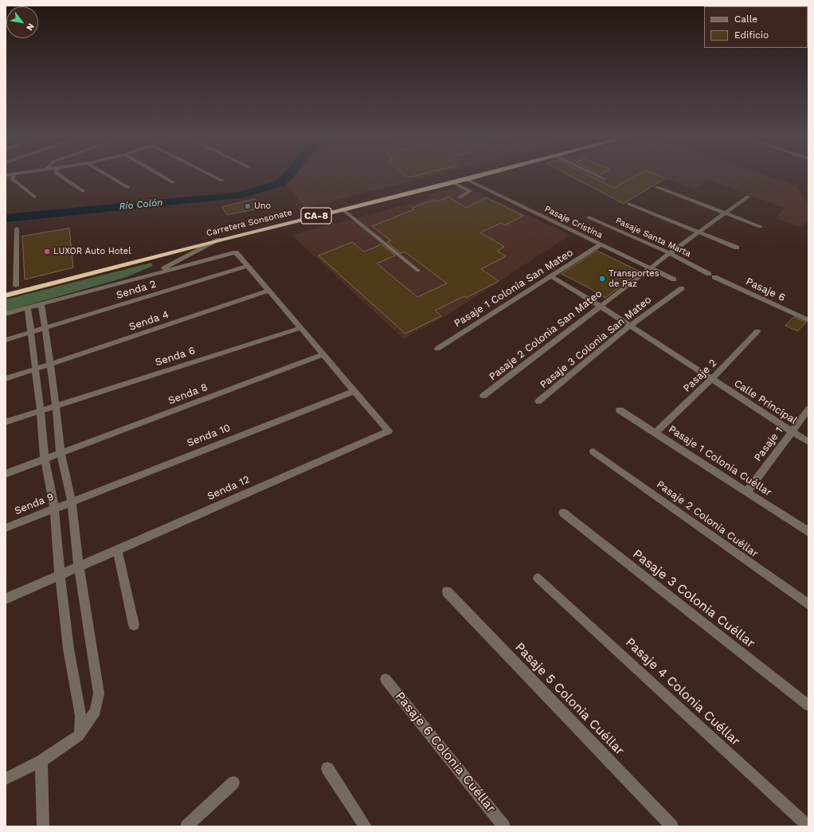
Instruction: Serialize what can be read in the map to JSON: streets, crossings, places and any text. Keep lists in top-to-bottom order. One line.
{"streets":{"highway":["CA-8","Carretera Sonsonate"],"street":["Pasaje Cristina","Pasaje Santa Marta","Pasaje 1 Colonia San Mateo","Senda 2","Pasaje 6","Senda 4","Pasaje 2 Colonia San Mateo","Pasaje 3 Colonia San Mateo","Senda 6","Pasaje 2","Senda 8","Calle Principal","Senda 10","Pasaje 1","Pasaje 1 Colonia Cuéllar","Senda 12","Senda 9","Pasaje 2 Colonia Cuéllar","Pasaje 3 Colonia Cuéllar","Pasaje 4 Colonia Cuéllar","Pasaje 5 Colonia Cuéllar","Pasaje 6 Colonia Cuéllar"]},"crossings":[["Pasaje Cristina","Carretera Sonsonate"],["Pasaje Cristina","Pasaje 1 Colonia San Mateo"],["Pasaje Cristina","Pasaje 2 Colonia San Mateo"],["Pasaje Santa Marta","Pasaje 6"],["Pasaje Santa Marta","Pasaje 2 Colonia San Mateo"],["Pasaje 1 Colonia San Mateo","Calle Principal"],["Pasaje 2 Colonia San Mateo","Calle Principal"],["Pasaje 3 Colonia San Mateo","Calle Principal"],["Pasaje 2","Calle Principal"],["Pasaje 2","Pasaje 1 Colonia Cuéllar"],["Calle Principal","Pasaje 1"],["Senda 10","Senda 12"],["Senda 10","Senda 9"],["Pasaje 1","Pasaje 1 Colonia Cuéllar"]],"water":["Río Colón"],"places":["Uno","LUXOR Auto Hotel","Transportes de Paz"],"legend":["Calle","Edificio"],"north":"bottom right"}
